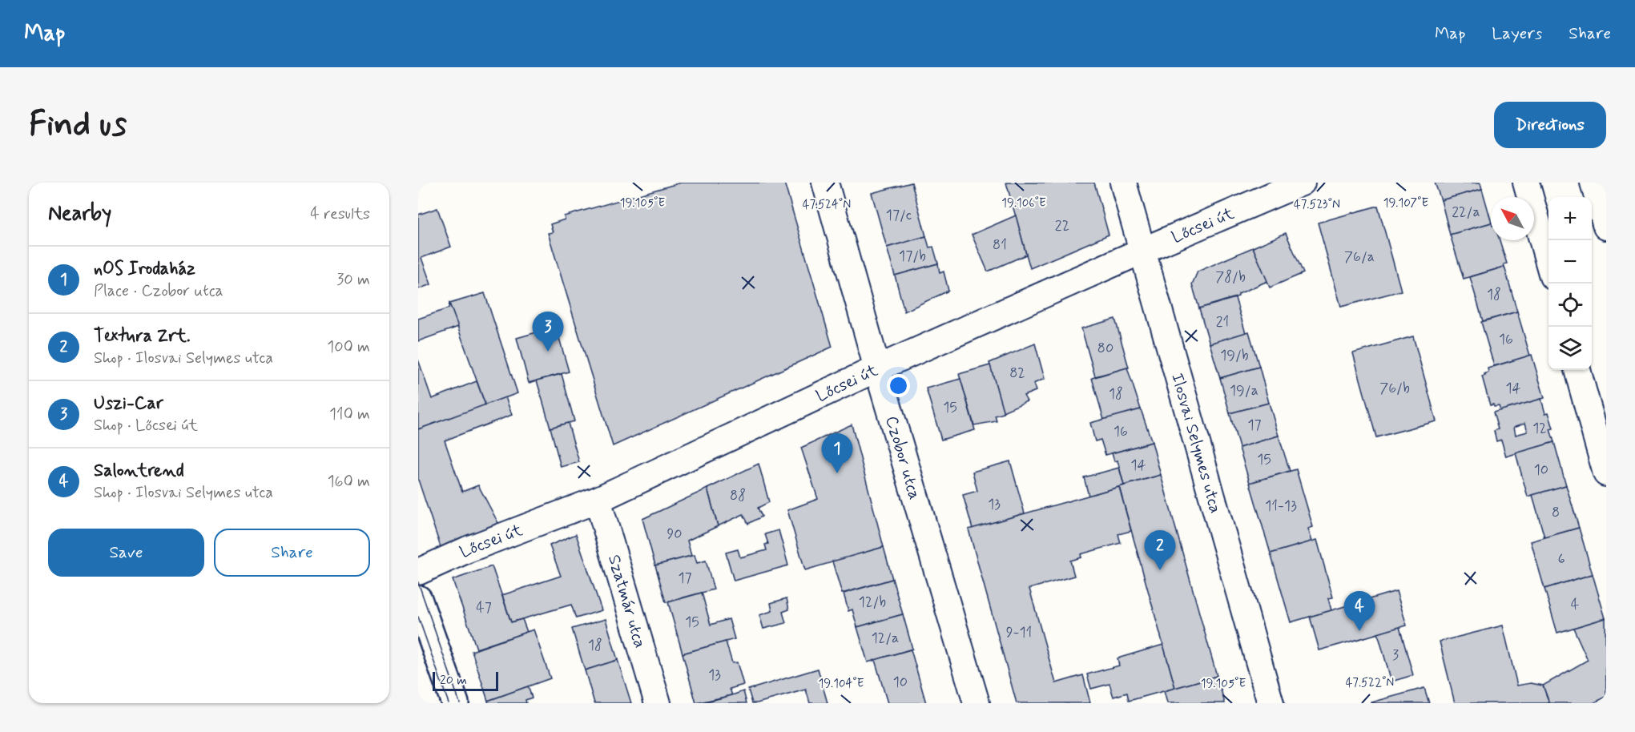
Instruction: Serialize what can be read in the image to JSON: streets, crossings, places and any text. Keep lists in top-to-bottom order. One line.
{"streets":{"street":["Lőcsei út","Ilosvai Selymes utca","Czobor utca","Szatmár utca"]},"crossings":[["Lőcsei út","Ilosvai Selymes utca"],["Lőcsei út","Czobor utca"],["Lőcsei út","Szatmár utca"]],"house_numbers":["22/a","17/c","22","81","17/b","76/a","78/b","18","21","16","80","19/b","82","76/b","14","19/a","18","15","17","12","16","15","14","10","88","13","11-13","8","90","6","17","12/b","4","47","15","9-11","12/a","18","3","13","10"],"scale_bar":"20 m","north":"top left","page":{"header":"Map","nav":["Map","Layers","Share"],"buttons":["Directions",["Save","Share"]],"title":"Find us","heading":["Nearby","4 results"],"map_buttons":["+","−"],"list":[{"mark":"1","name":"nOS Irodaház","note":"Place · Czobor utca","value":"30 m"},{"mark":"2","name":"Textura Zrt.","note":"Shop · Ilosvai Selymes utca","value":"100 m"},{"mark":"3","name":"Uszi-Car","note":"Shop · Lőcsei út","value":"110 m"},{"mark":"4","name":"Salontrend","note":"Shop · Ilosvai Selymes utca","value":"160 m"}],"pins":["3","1","2","4"],"scale":"20 m"},"coordinates":["19.105°E","19.107°E","19.106°E","47.524°N","47.523°N","47.522°N","19.104°E"]}
